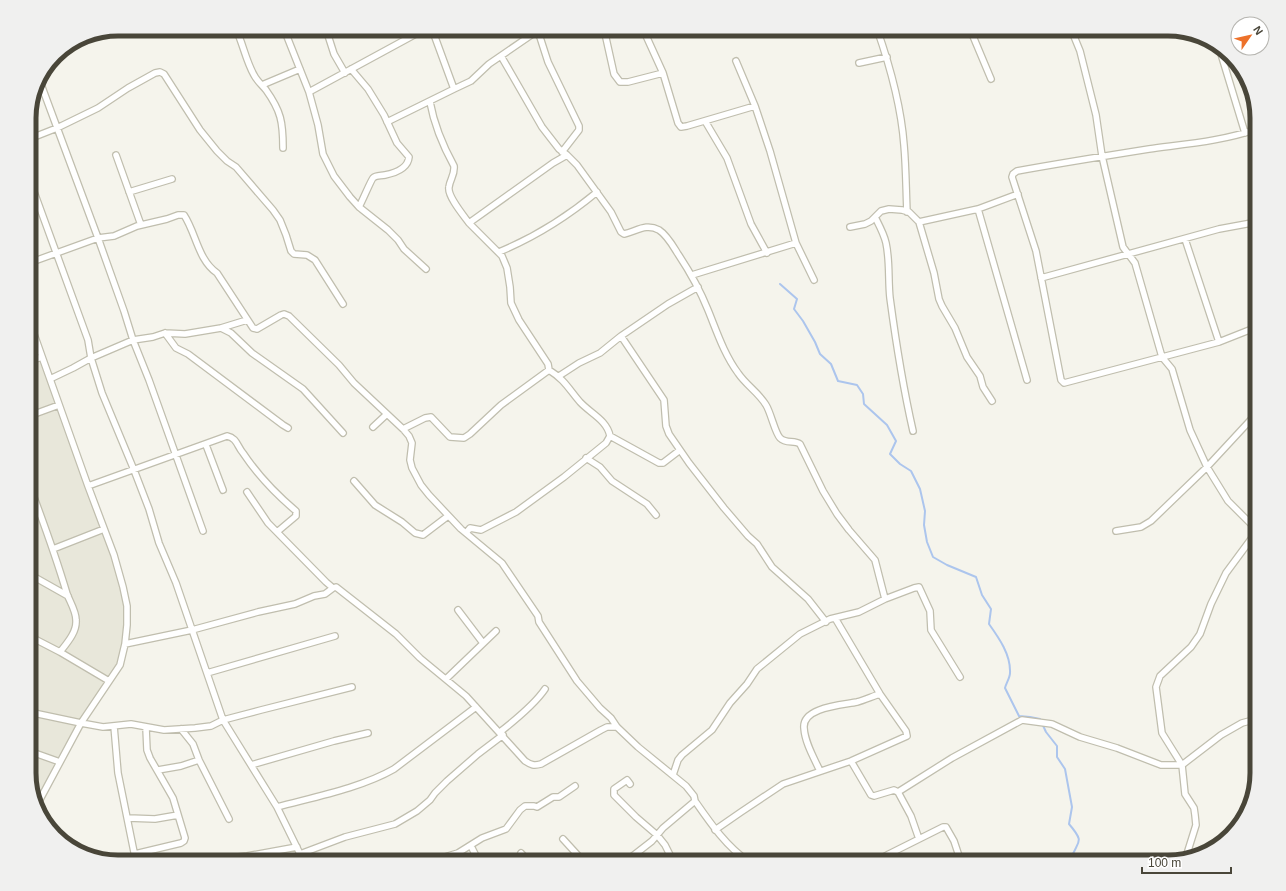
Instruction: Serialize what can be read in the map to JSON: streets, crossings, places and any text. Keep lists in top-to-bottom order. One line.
{"scale_bar":"100 m","north":"top right"}
